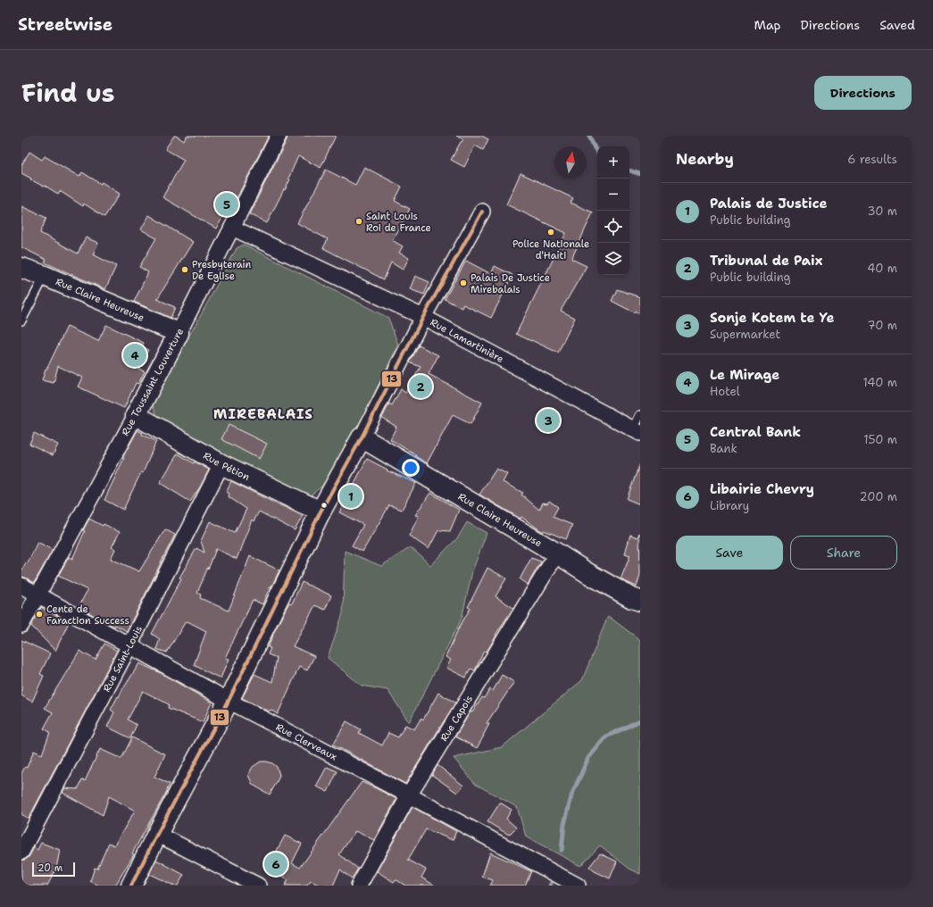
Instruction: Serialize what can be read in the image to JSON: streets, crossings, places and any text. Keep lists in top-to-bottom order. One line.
{"streets":{"main road":["Rue Claire Heureuse","Rue Toussaint Louverture","Rue Pétion"],"street":["Rue Lamartinière","Rue Saint-Louis","Rue Capois","Rue Clerveaux"]},"crossings":[["Rue Claire Heureuse","Rue Toussaint Louverture"],["Rue Claire Heureuse","Rue Capois"],["Rue Lamartinière","Rue Toussaint Louverture"],["Rue Toussaint Louverture","Rue Pétion"],["Rue Toussaint Louverture","Rue Clerveaux"],["Rue Pétion","Rue Saint-Louis"],["Rue Saint-Louis","Rue Clerveaux"],["Rue Capois","Rue Clerveaux"]],"districts":["MIREBALAIS"],"places":["Saint Louis Roi de France","Police Nationale d'Haiti","Presbyterain De Eglise","Palais De Justice Mirebalais","Cente de Faraction Success"],"lines":["transit line 13"],"scale_bar":"20 m","north":"top","page":{"header":"Streetwise","nav":["Map","Directions","Saved"],"title":"Find us","buttons":["Directions",["Save","Share"]],"heading":["Nearby","6 results"],"map_buttons":["+","−"],"list":[{"mark":"1","name":"Palais de Justice","note":"Public building","value":"30 m"},{"mark":"2","name":"Tribunal de Paix","note":"Public building","value":"40 m"},{"mark":"3","name":"Sonje Kotem te Ye","note":"Supermarket","value":"70 m"},{"mark":"4","name":"Le Mirage","note":"Hotel","value":"140 m"},{"mark":"5","name":"Central Bank","note":"Bank","value":"150 m"},{"mark":"6","name":"Libairie Chevry","note":"Library","value":"200 m"}],"pins":["5","4","2","3","1","6"],"scale":"20 m"}}
